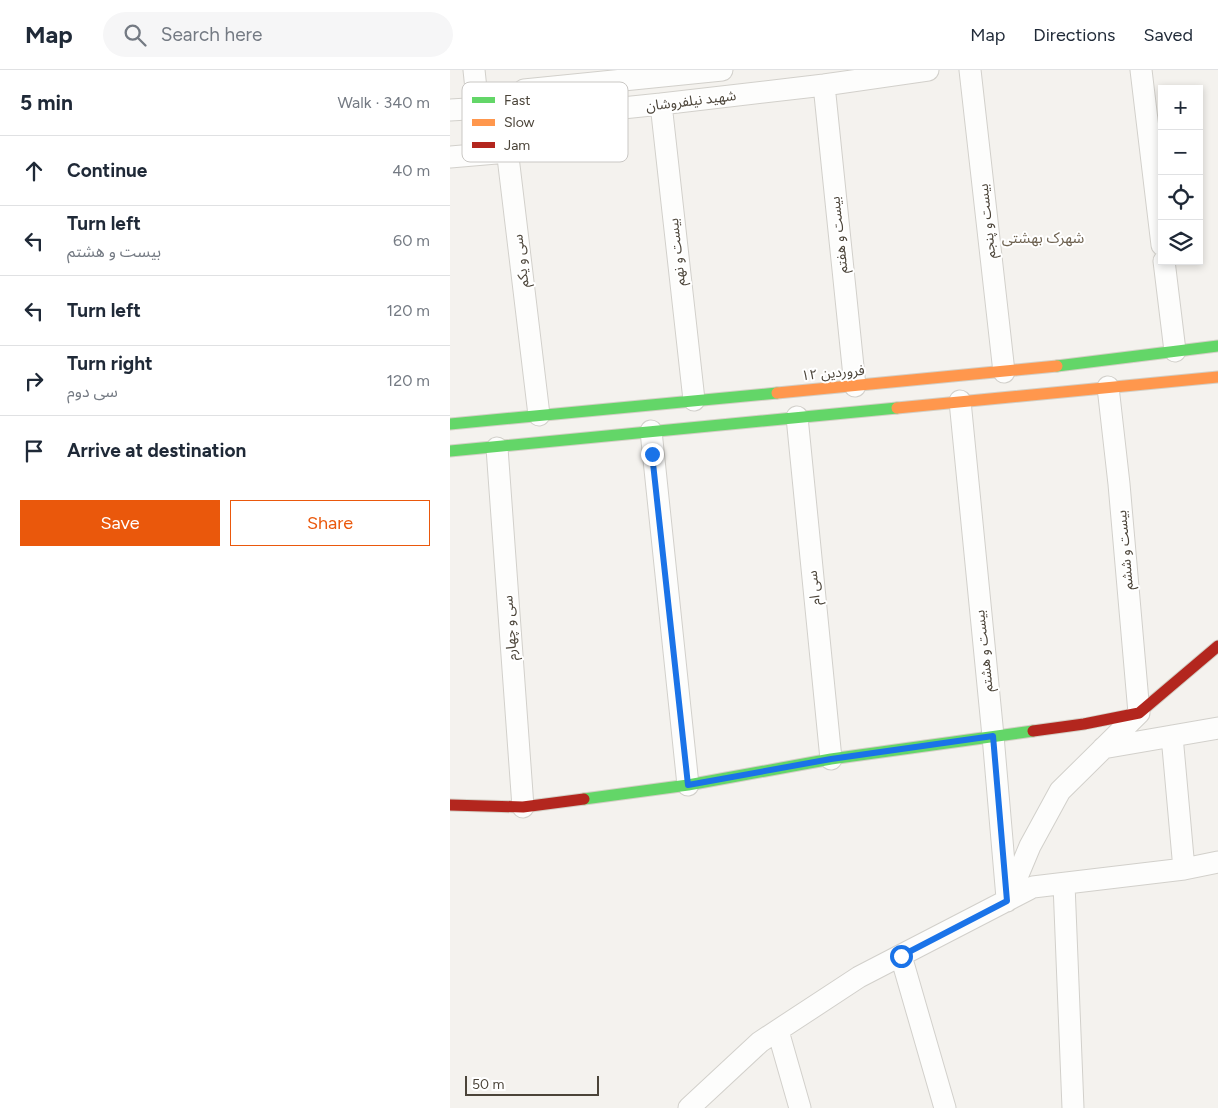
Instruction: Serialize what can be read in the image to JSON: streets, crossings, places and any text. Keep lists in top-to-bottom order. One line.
{"streets":{"street":["شهید نیلفروشان","بیست و پنجم","بیست و هفتم","بیست و نهم","سی و یکم","۱۲ فروردین","بیست و ششم","سی ام","سی و چهارم","بیست و هشتم"]},"crossings":[["شهید نیلفروشان","بیست و هفتم"],["شهید نیلفروشان","بیست و نهم"],["بیست و پنجم","۱۲ فروردین"],["بیست و هفتم","۱۲ فروردین"],["بیست و نهم","۱۲ فروردین"],["سی و یکم","۱۲ فروردین"]],"districts":["شهرک بهشتی"],"legend":["Fast","Slow","Jam"],"scale_bar":"50 m","page":{"header":"Map","search":"Search here","nav":["Map","Directions","Saved"],"heading":["5 min","Walk · 340 m"],"map_buttons":["+","−"],"list":[["Continue","40 m"],["Turn left","بیست و هشتم","60 m"],["Turn left","120 m"],["Turn right","سی دوم","120 m"],"Arrive at destination"],"buttons":["Save","Share"],"scale":"50 m"}}
